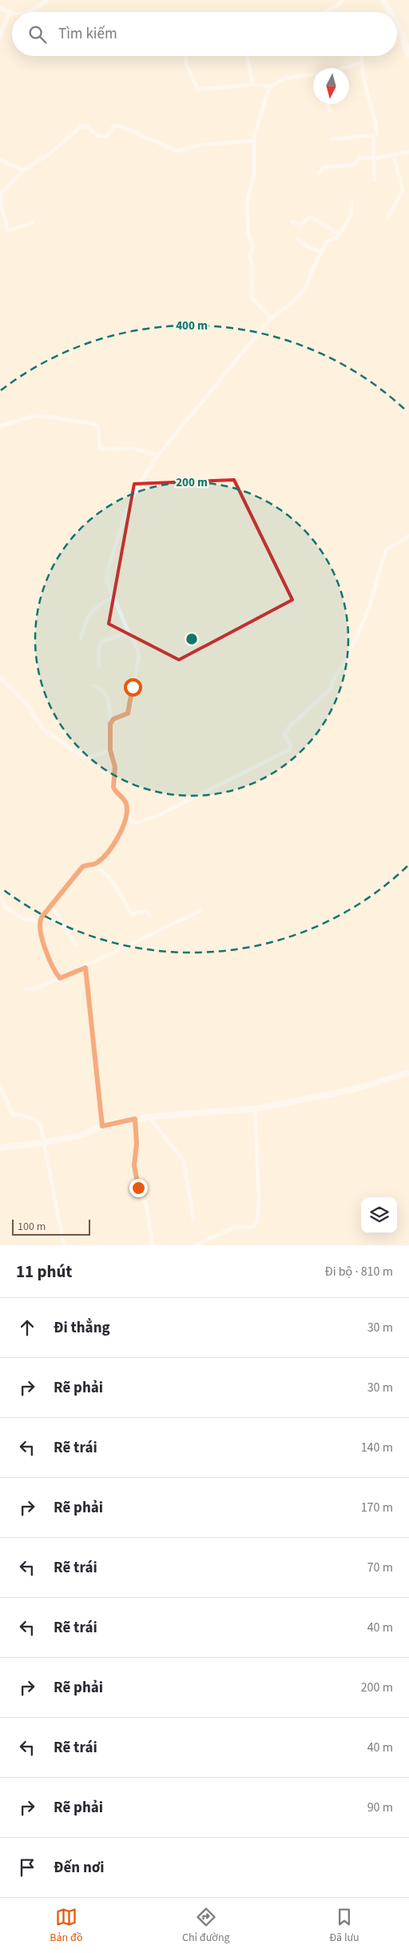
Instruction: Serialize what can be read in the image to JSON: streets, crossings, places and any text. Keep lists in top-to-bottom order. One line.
{"scale_bar":"100 m","north":"bottom","page":{"search":"Tìm kiếm","scale":"100 m","heading":["11 phút","Đi bộ · 810 m"],"list":[["Đi thẳng","30 m"],["Rẽ phải","30 m"],["Rẽ trái","140 m"],["Rẽ phải","170 m"],["Rẽ trái","70 m"],["Rẽ trái","40 m"],["Rẽ phải","200 m"],["Rẽ trái","40 m"],["Rẽ phải","90 m"],"Đến nơi"],"nav":["Bản đồ","Chỉ đường","Đã lưu"]},"rings":["400 m","200 m"]}
